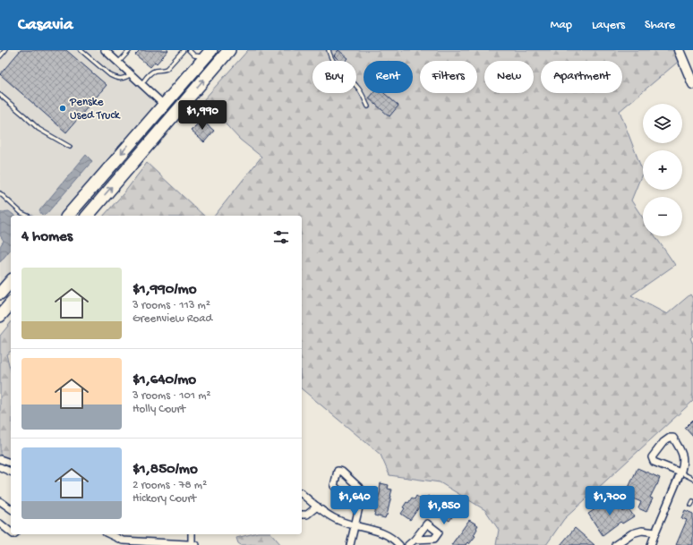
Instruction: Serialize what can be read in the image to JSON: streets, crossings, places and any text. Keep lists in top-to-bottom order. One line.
{"places":["Penske Used Truck"],"page":{"header":"Casavia","nav":["Map","Layers","Share"],"chip":["Buy","Rent","Filters","New","Apartment"],"price":["$1,990","$1,640","$1,700","$1,850"],"map_buttons":["+","−"],"heading":"4 homes","list":[{"name":"$1,990/mo","note":"3 rooms · 113 m² · Greenview Road"},{"name":"$1,640/mo","note":"3 rooms · 101 m² · Holly Court"},{"name":"$1,850/mo","note":"2 rooms · 78 m² · Hickory Court"}]}}
